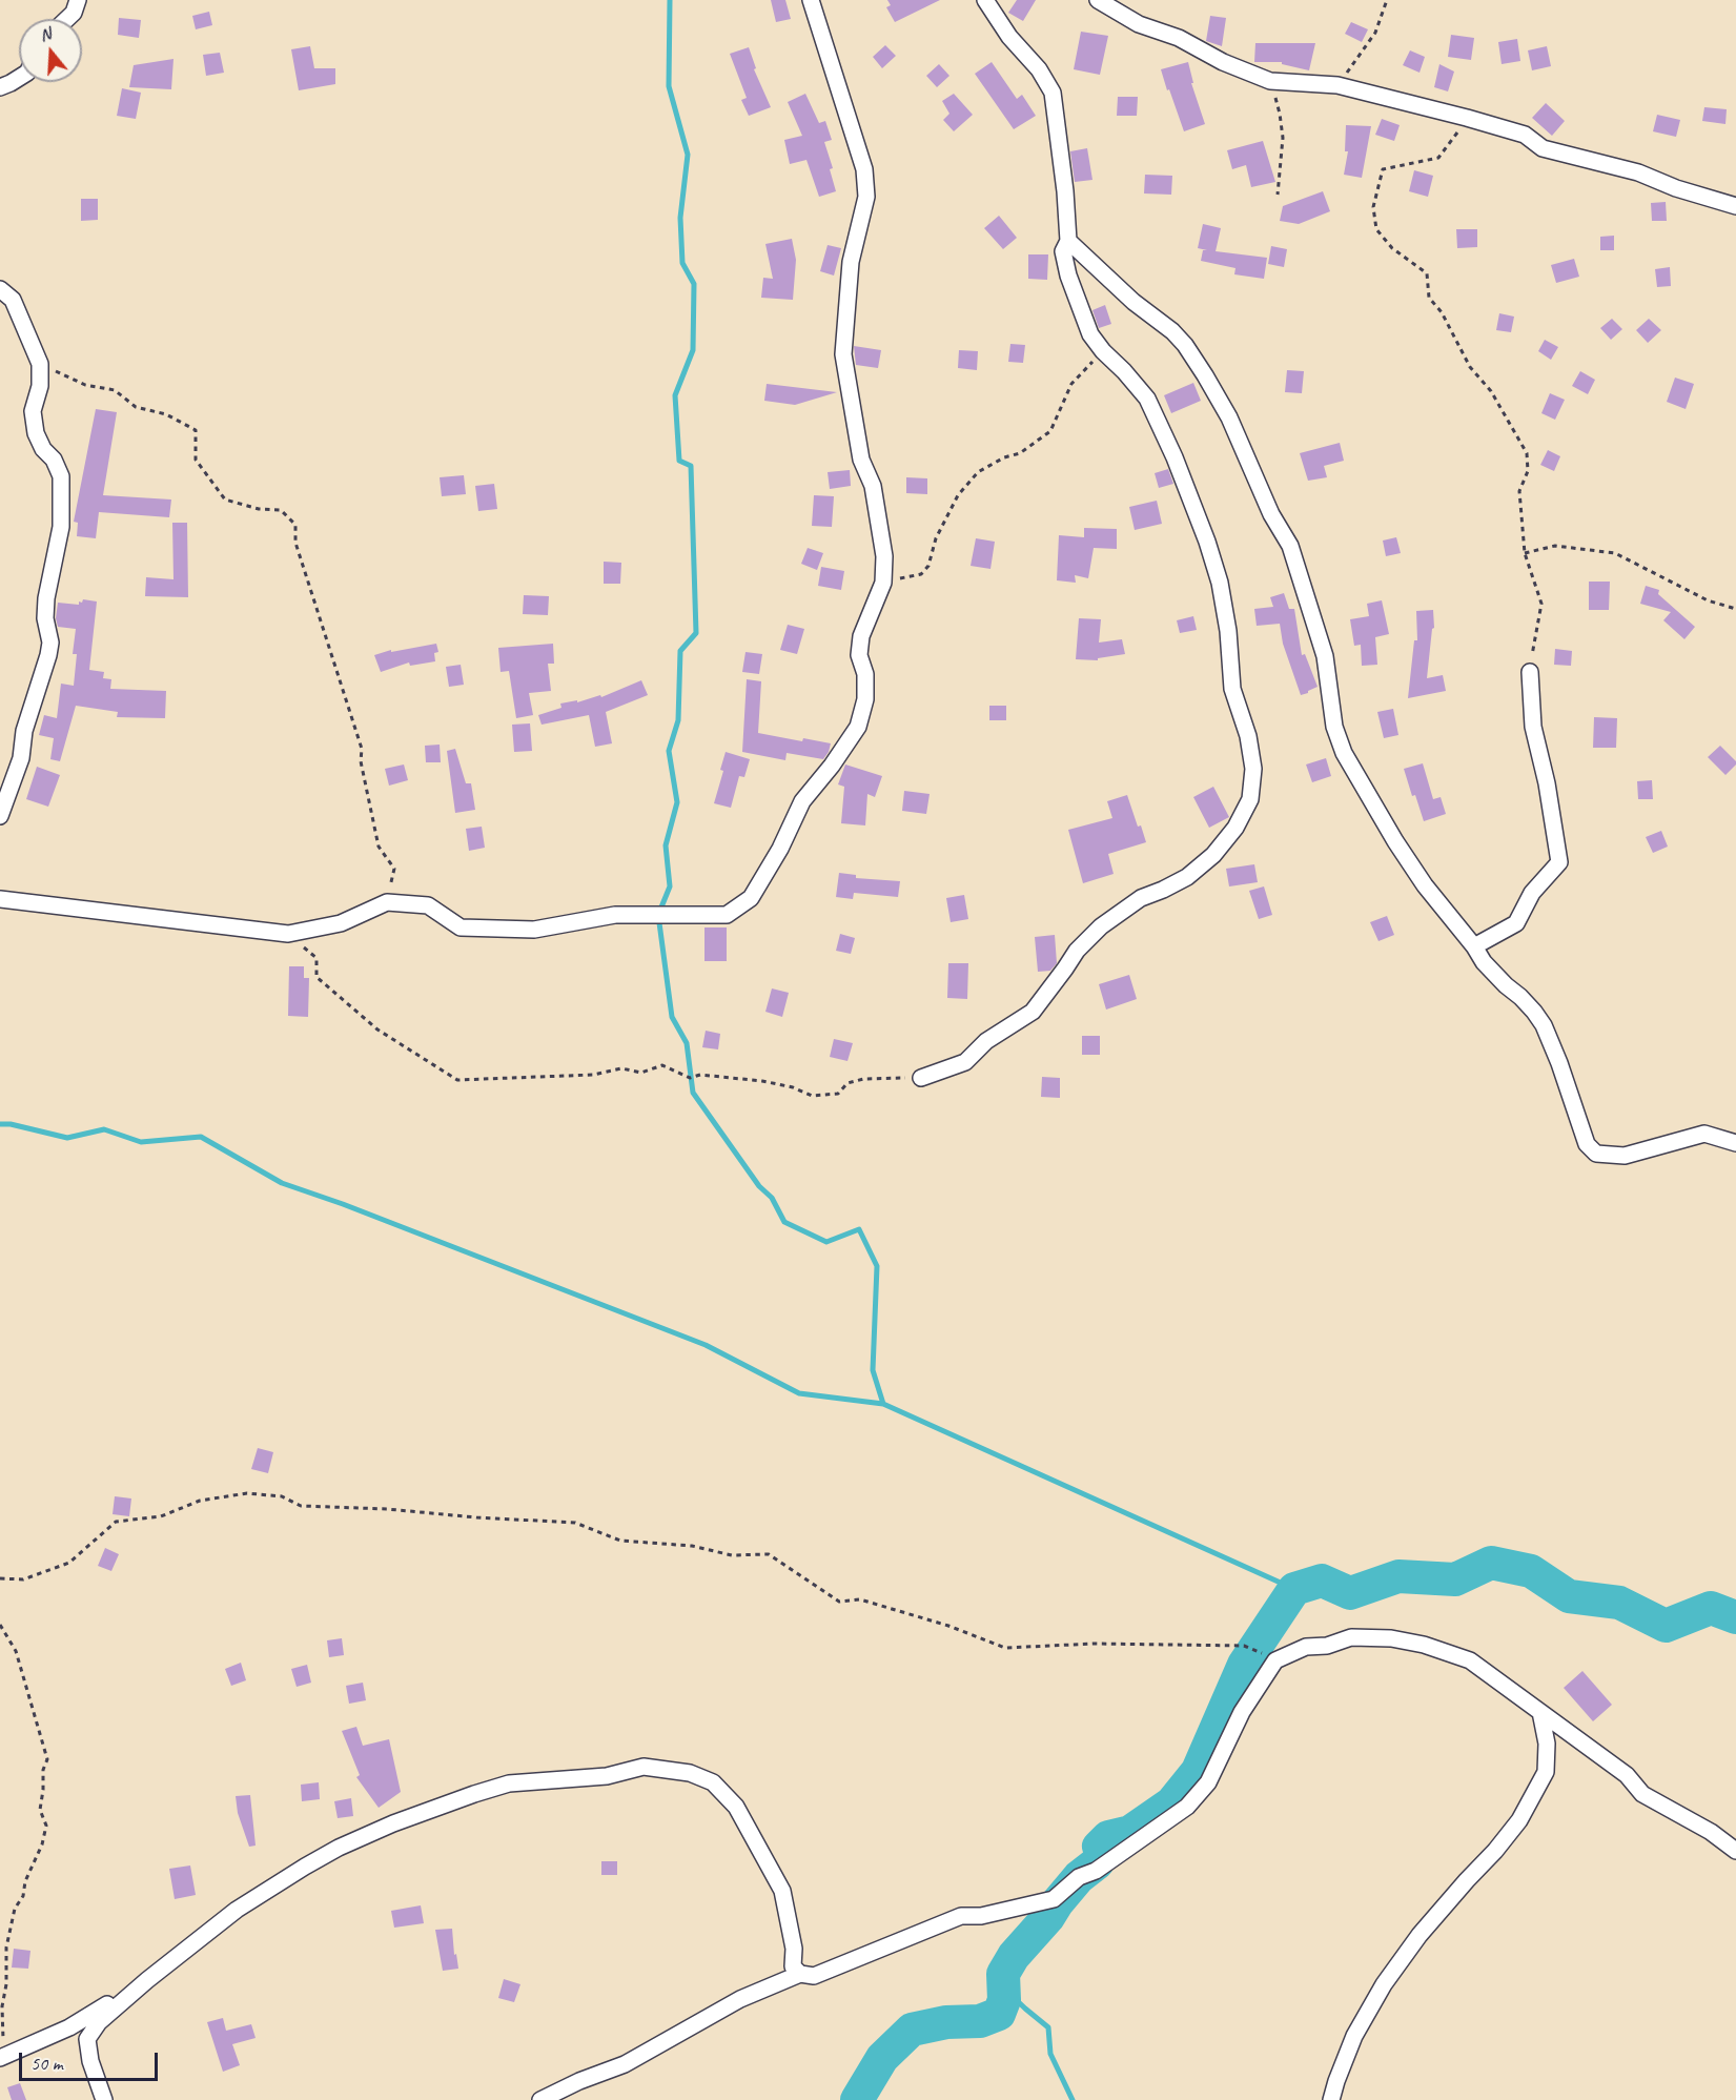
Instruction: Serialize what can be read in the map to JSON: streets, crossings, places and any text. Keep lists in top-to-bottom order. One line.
{"scale_bar":"50 m","north":"top"}
